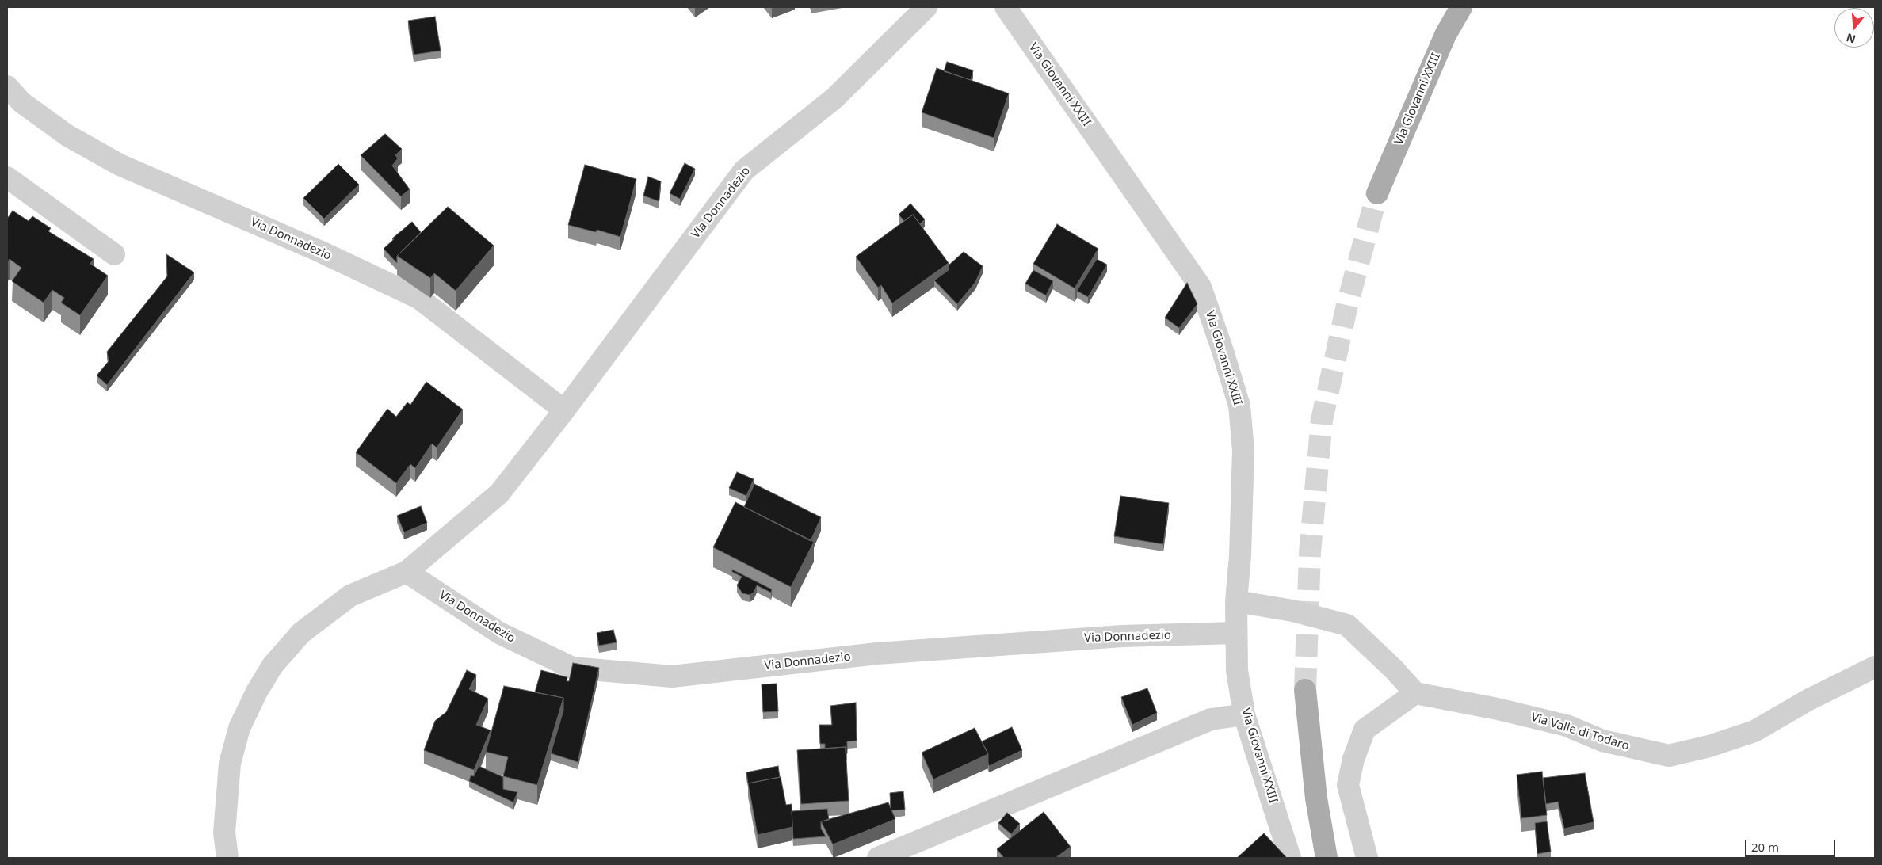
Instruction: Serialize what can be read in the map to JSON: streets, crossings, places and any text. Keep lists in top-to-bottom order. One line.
{"streets":{"main road":["Via Giovanni XXIII"],"street":["Via Donnadezio","Via Valle di Todaro"]},"crossings":[["Via Giovanni XXIII","Via Donnadezio"]],"scale_bar":"20 m","north":"bottom"}
